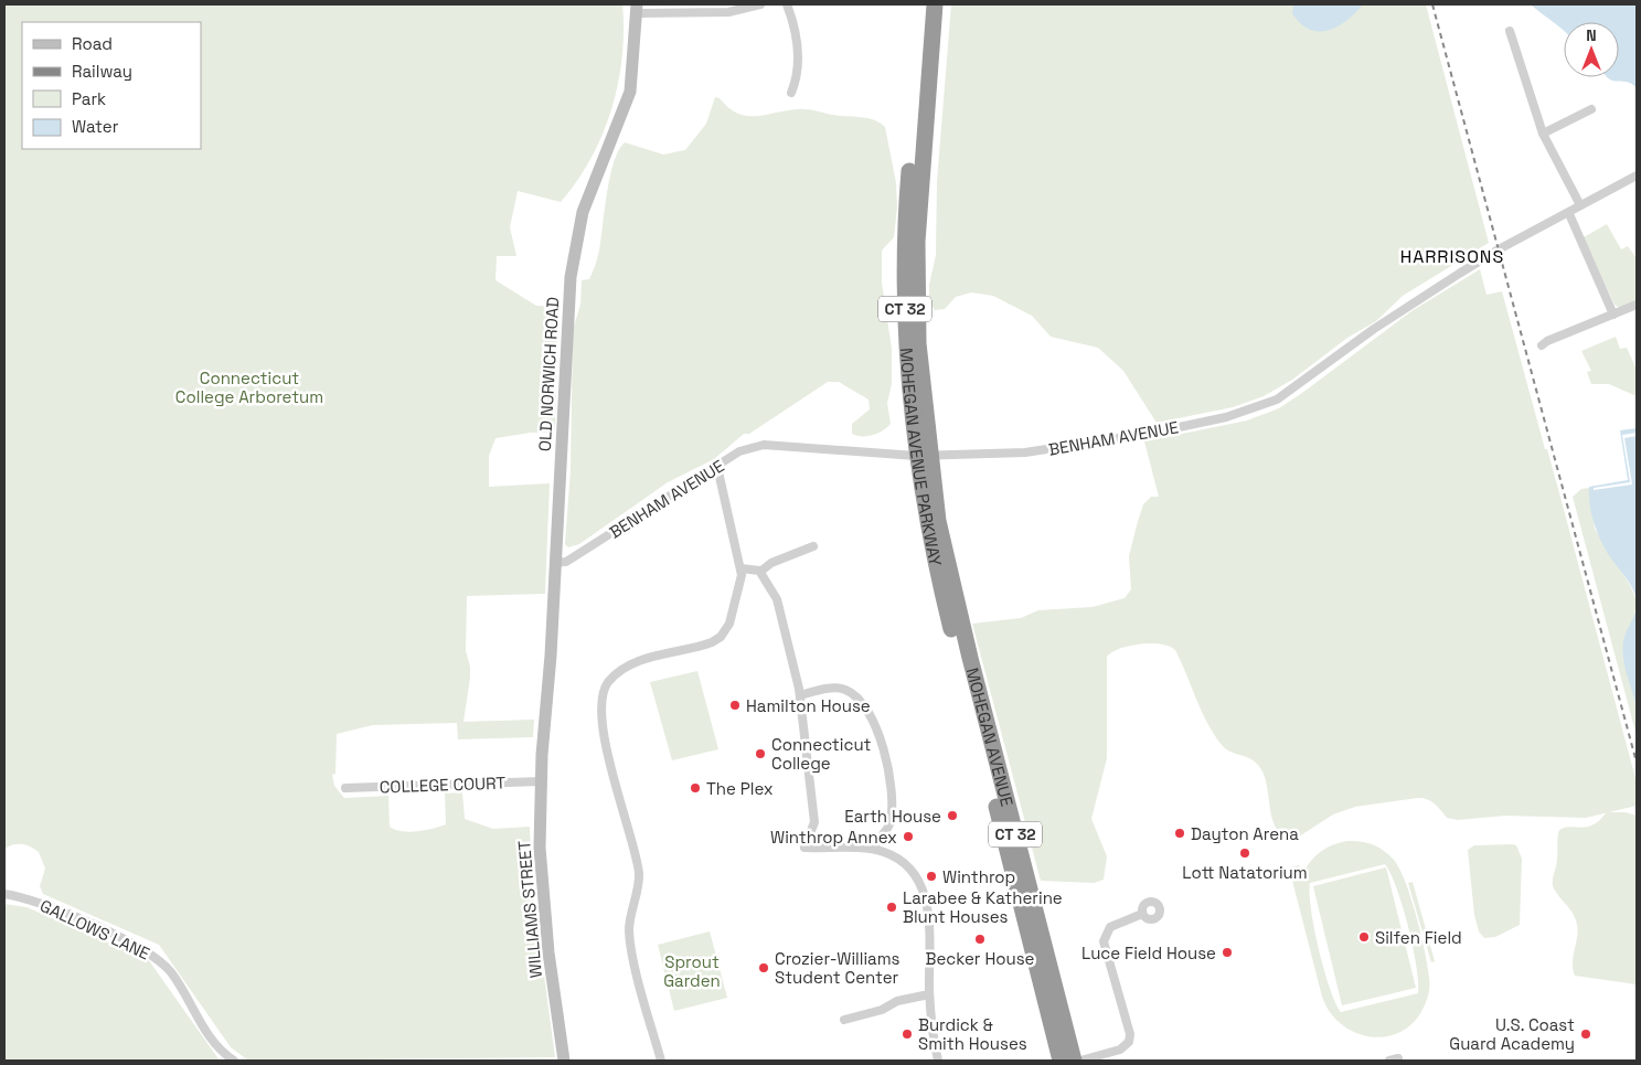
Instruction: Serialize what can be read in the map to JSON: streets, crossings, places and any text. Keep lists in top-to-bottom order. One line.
{"streets":{"highway":["CT 32","MOHEGAN AVENUE PARKWAY","MOHEGAN AVENUE"],"street":["OLD NORWICH ROAD","BENHAM AVENUE","COLLEGE COURT","WILLIAMS STREET","GALLOWS LANE"]},"crossings":[["OLD NORWICH ROAD","BENHAM AVENUE"],["OLD NORWICH ROAD","WILLIAMS STREET"],["BENHAM AVENUE","MOHEGAN AVENUE PARKWAY"],["MOHEGAN AVENUE PARKWAY","MOHEGAN AVENUE"],["COLLEGE COURT","WILLIAMS STREET"]],"districts":["HARRISONS"],"parks":["Connecticut College Arboretum","Sprout Garden"],"places":["Hamilton House","Connecticut College","The Plex","Earth House","Dayton Arena","Winthrop Annex","Lott Natatorium","Winthrop","Larabee & Katherine Blunt Houses","Silfen Field","Becker House","Luce Field House","Crozier-Williams Student Center","Burdick & Smith Houses","U.S. Coast Guard Academy"],"legend":["Road","Railway","Park","Water"],"north":"top"}
